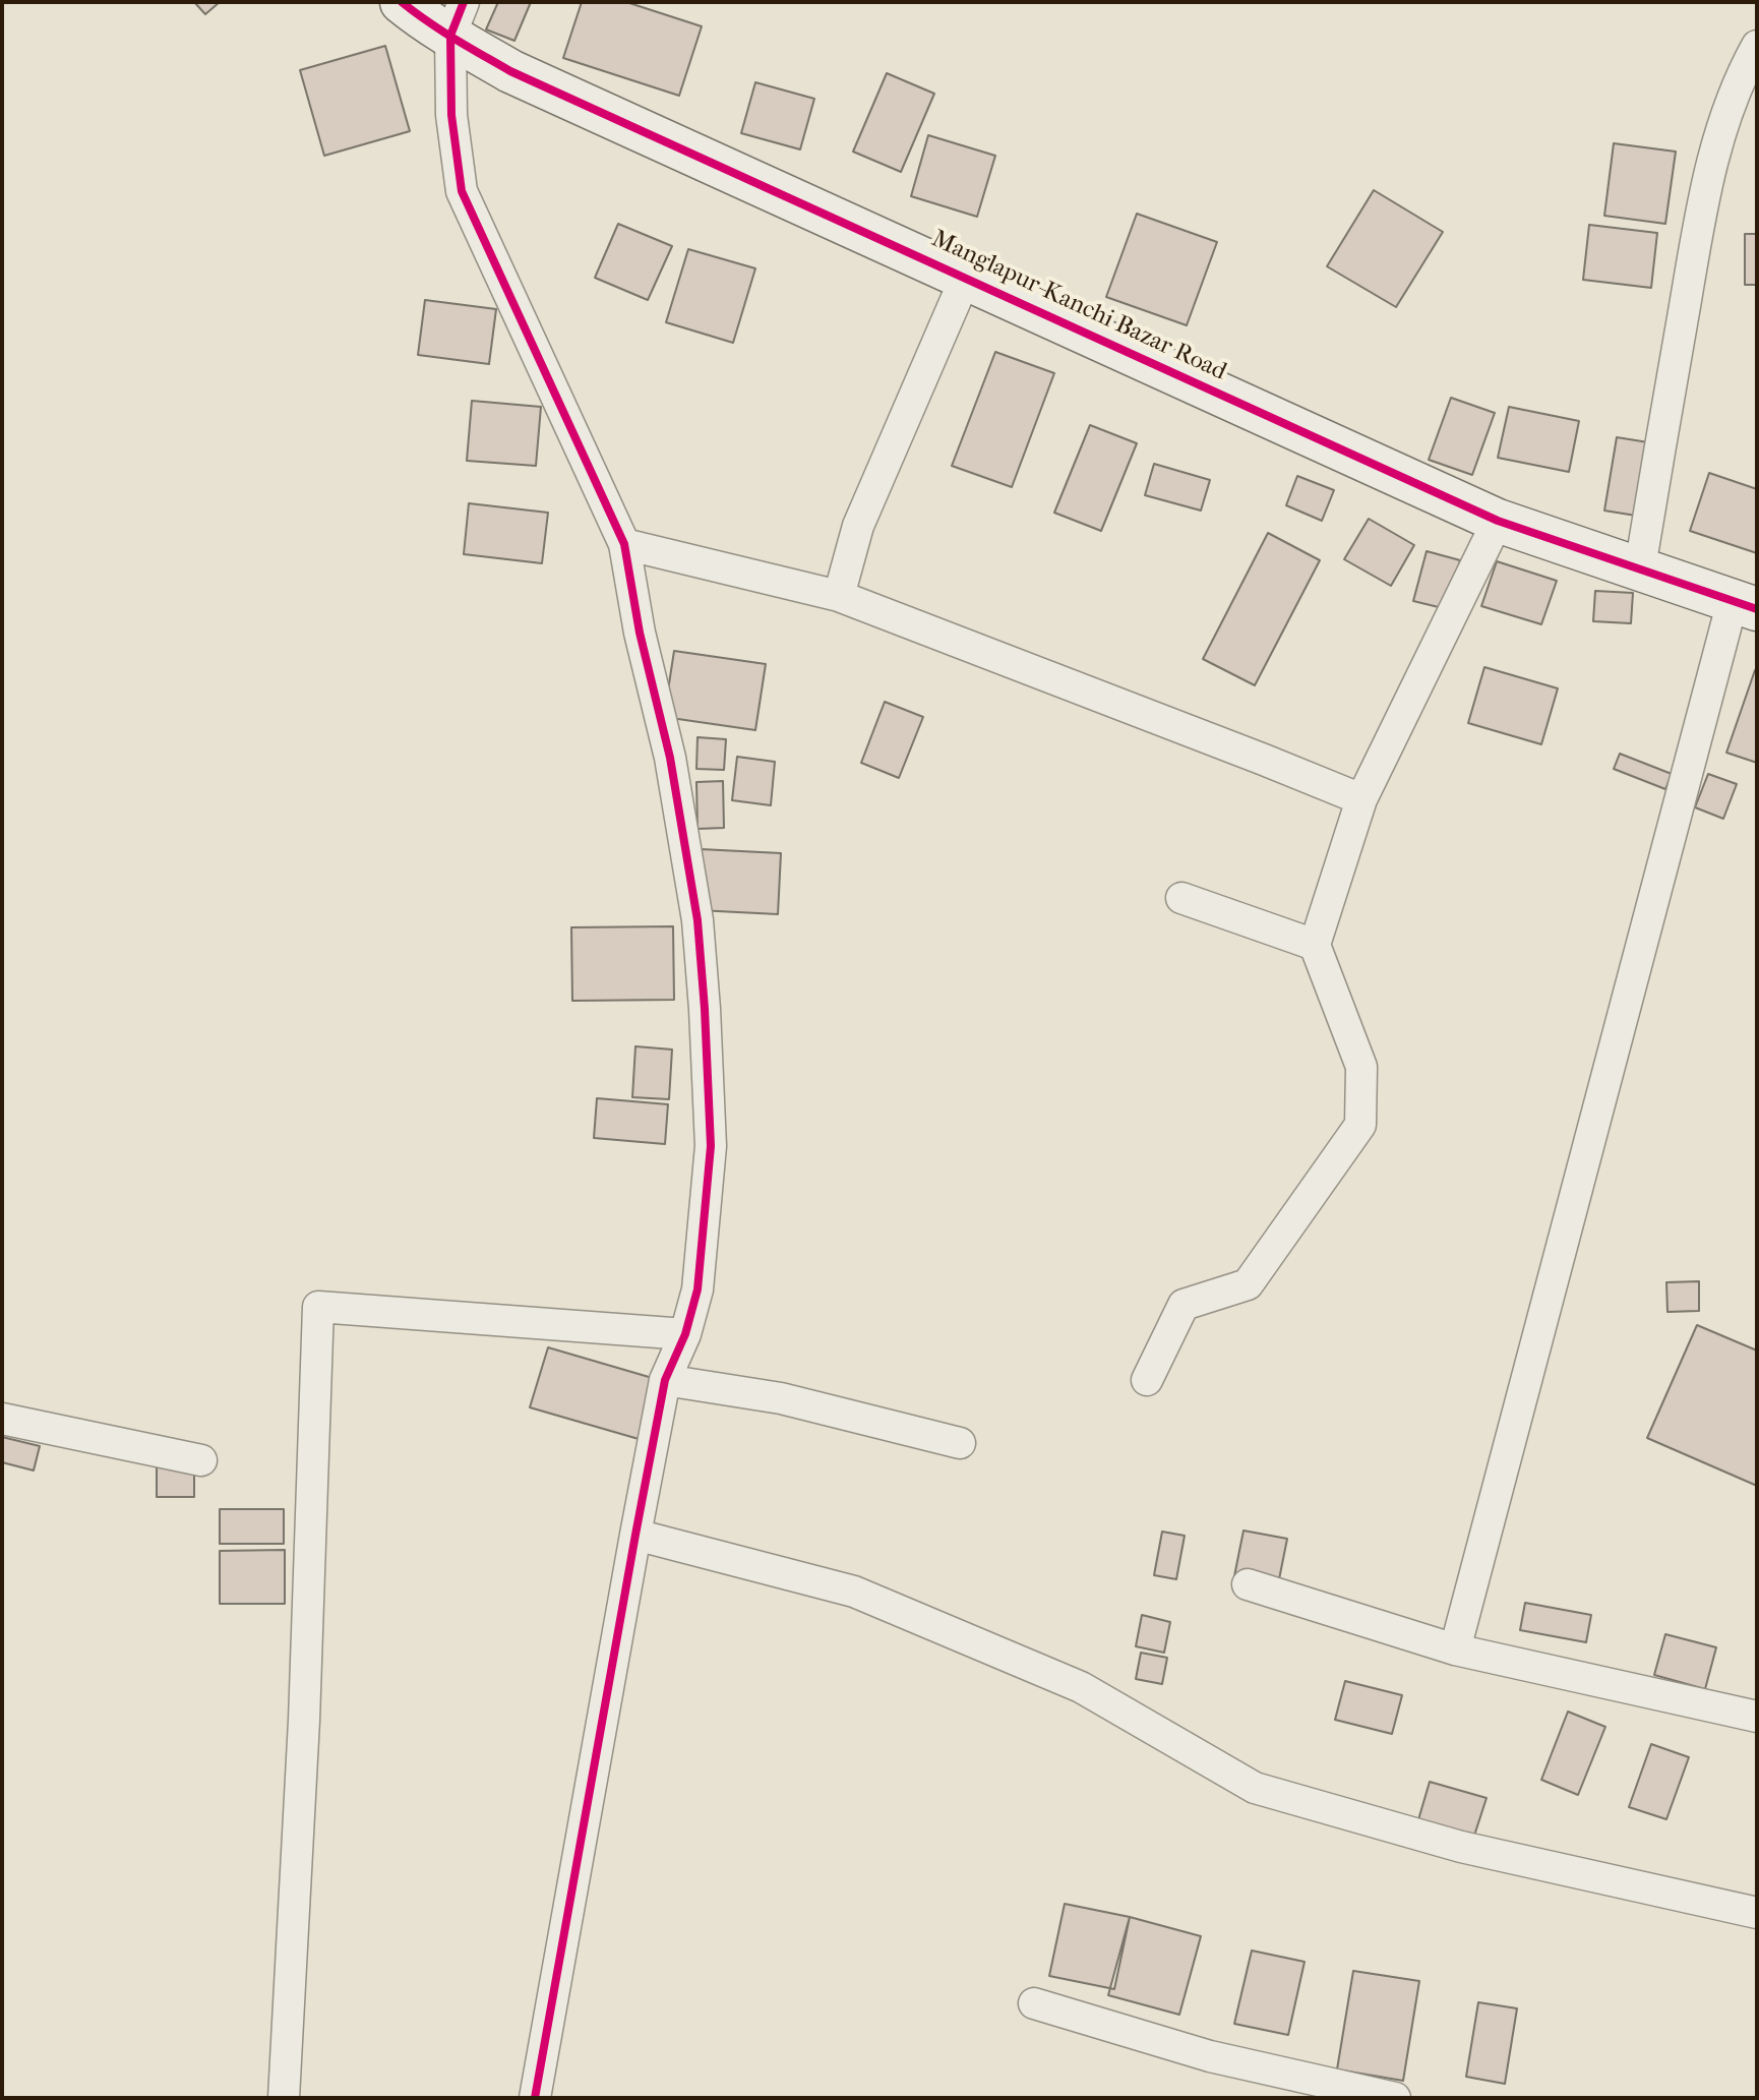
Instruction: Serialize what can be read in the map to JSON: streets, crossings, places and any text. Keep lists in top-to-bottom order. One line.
{"streets":{"street":["Manglapur-Kanchi Bazar Road"]}}
